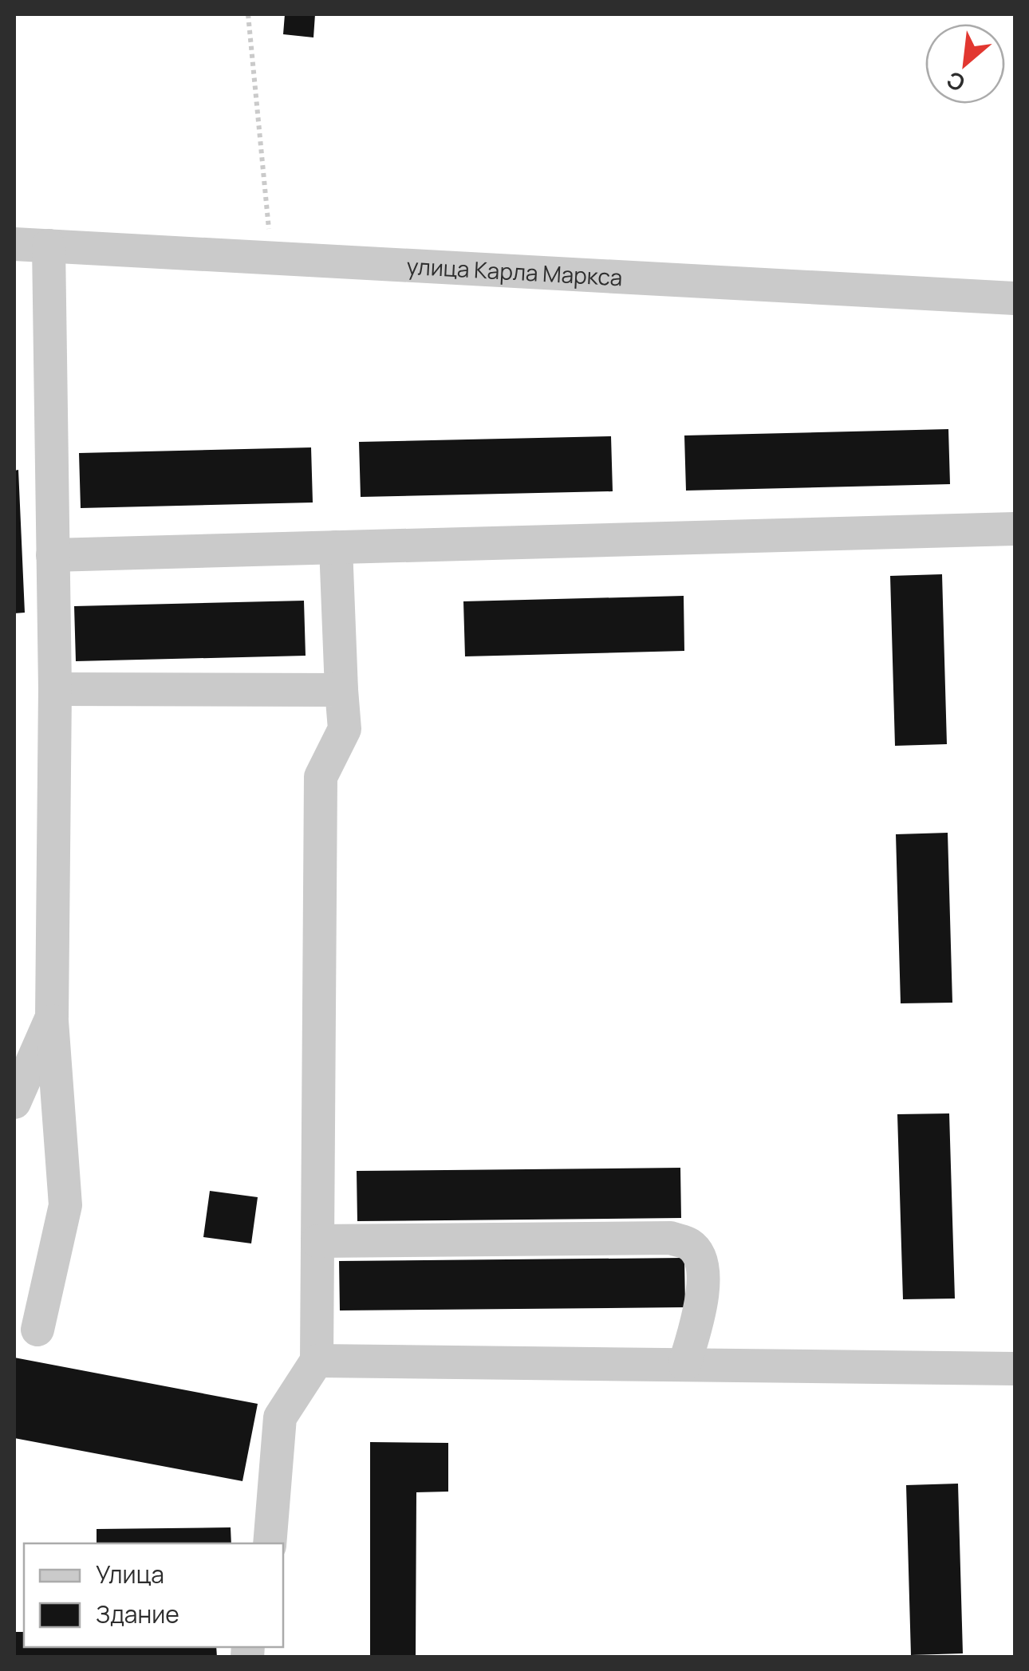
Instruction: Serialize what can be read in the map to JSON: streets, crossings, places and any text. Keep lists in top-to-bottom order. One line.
{"streets":{"street":["улица Карла Маркса"]},"legend":["Улица","Здание"],"north":"bottom left"}
